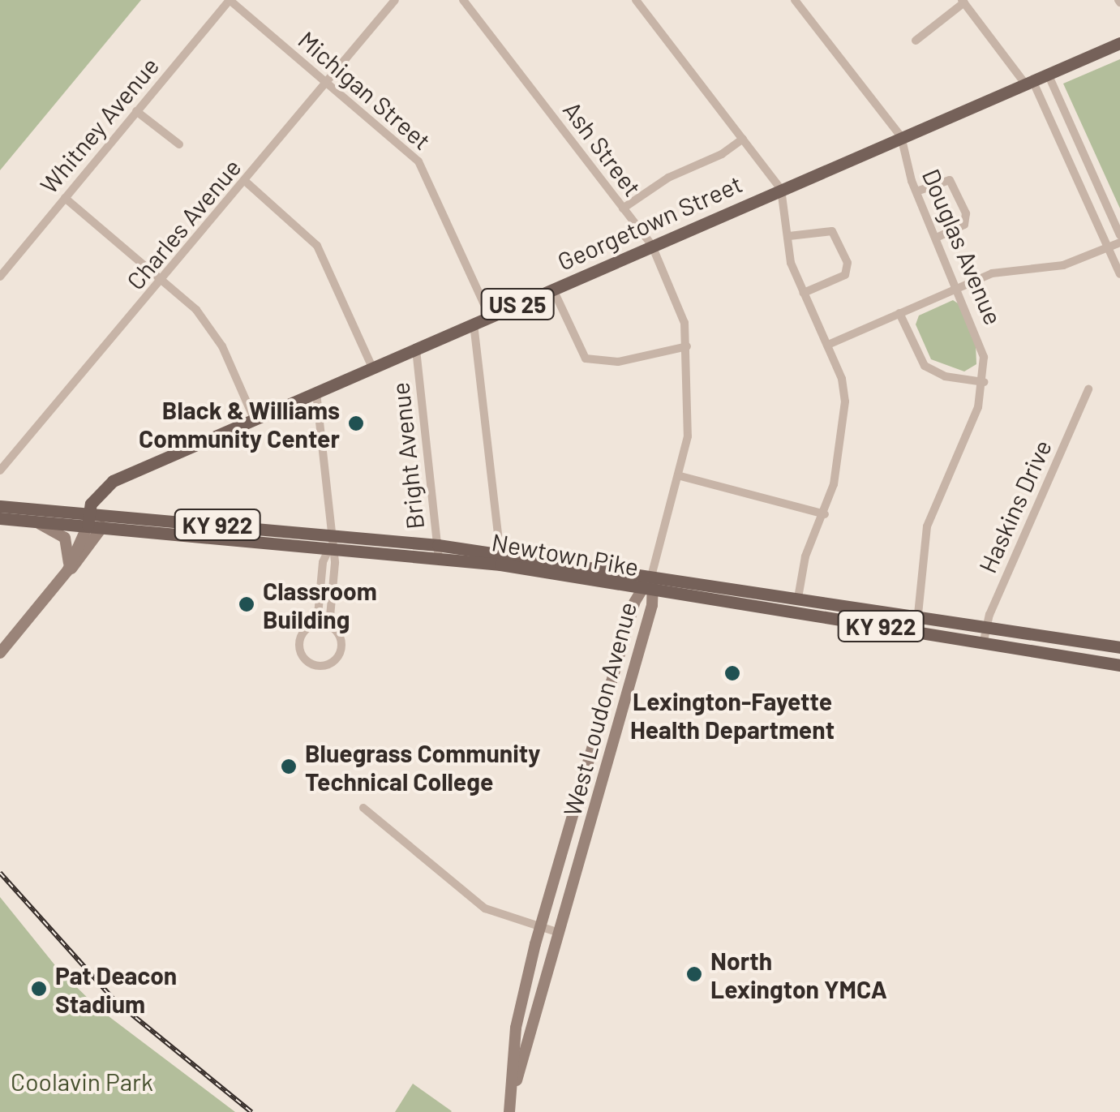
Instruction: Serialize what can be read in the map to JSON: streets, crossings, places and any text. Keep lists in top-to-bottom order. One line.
{"streets":{"main road":["Georgetown Street","US 25","KY 922","Newtown Pike","West Loudon Avenue"],"street":["Michigan Street","Whitney Avenue","Ash Street","Charles Avenue","Douglas Avenue","Bright Avenue","Haskins Drive"]},"crossings":[["Michigan Street","Whitney Avenue"],["Michigan Street","Georgetown Street"],["Michigan Street","Charles Avenue"],["Ash Street","Georgetown Street"],["Ash Street","Newtown Pike"],["Ash Street","West Loudon Avenue"],["Georgetown Street","Douglas Avenue"],["Georgetown Street","Bright Avenue"],["Georgetown Street","Newtown Pike"],["Douglas Avenue","Newtown Pike"],["Bright Avenue","Newtown Pike"],["Haskins Drive","Newtown Pike"],["Newtown Pike","West Loudon Avenue"]],"parks":["Coolavin Park"],"places":["Black & Williams Community Center","Classroom Building","Lexington-Fayette Health Department","Bluegrass Community Technical College","North Lexington YMCA","Pat Deacon Stadium"]}
